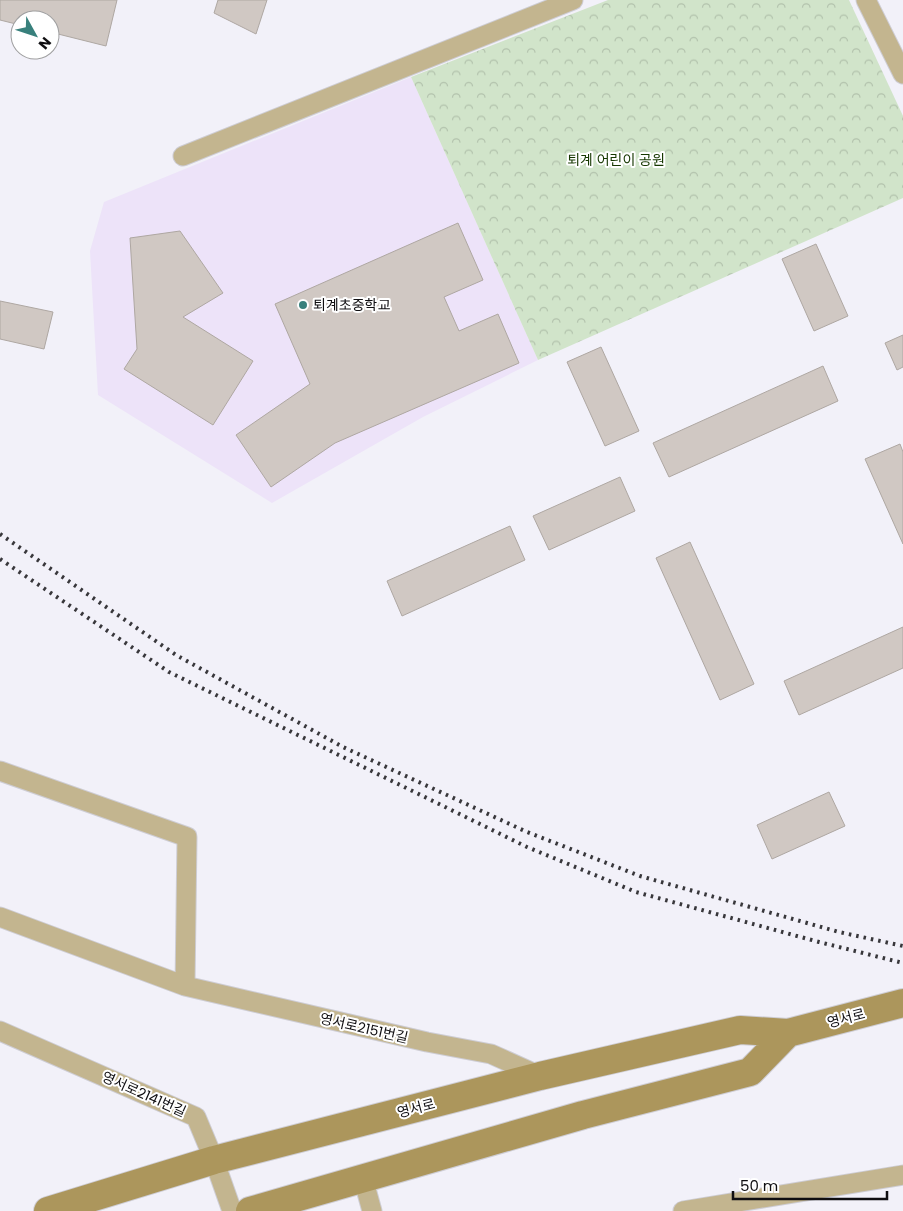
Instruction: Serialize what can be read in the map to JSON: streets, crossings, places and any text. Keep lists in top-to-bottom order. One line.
{"streets":{"street":["영서로","영서로2151번길","영서로2141번길"]},"crossings":[["영서로","영서로2151번길"],["영서로","영서로2141번길"]],"parks":["퇴계 어린이 공원"],"places":["퇴계초중학교"],"scale_bar":"50 m","north":"bottom right"}
